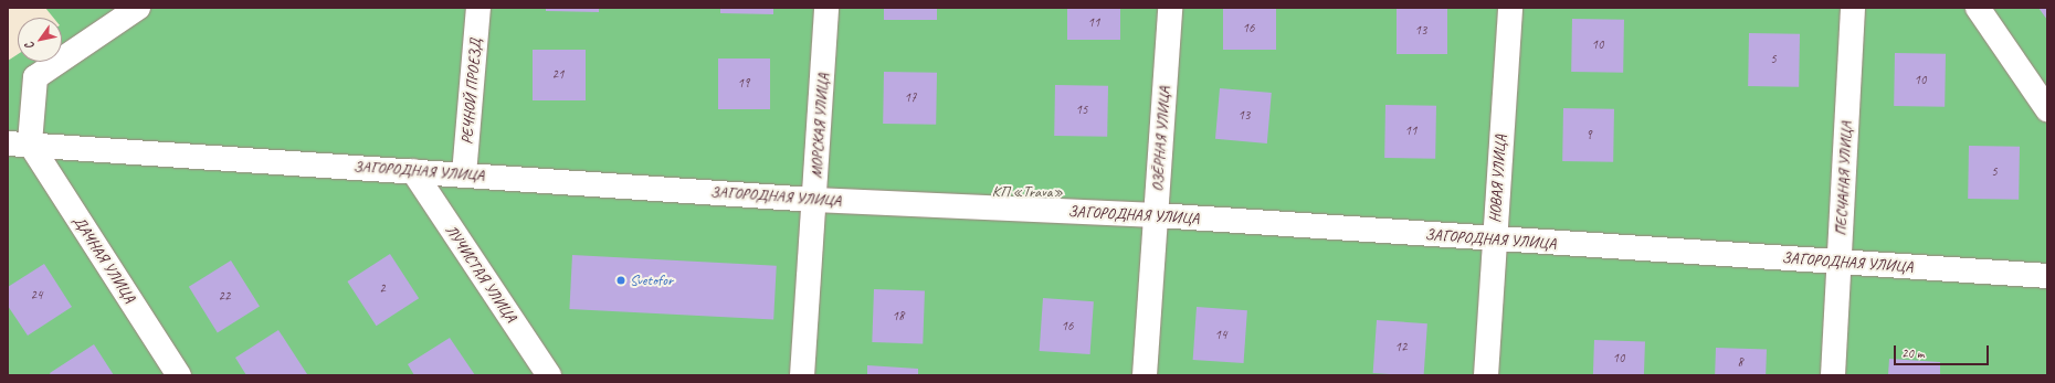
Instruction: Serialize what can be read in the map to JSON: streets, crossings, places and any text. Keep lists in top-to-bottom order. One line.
{"streets":{"street":["РЕЧНОЙ ПРОЕЗД","МОРСКАЯ УЛИЦА","ОЗЁРНАЯ УЛИЦА","ЗАГОРОДНАЯ УЛИЦА","НОВАЯ УЛИЦА","ПЕСЧАНАЯ УЛИЦА","ДАЧНАЯ УЛИЦА","ЛУЧИСТАЯ УЛИЦА"]},"crossings":[["РЕЧНОЙ ПРОЕЗД","ЗАГОРОДНАЯ УЛИЦА"],["МОРСКАЯ УЛИЦА","ЗАГОРОДНАЯ УЛИЦА"],["ОЗЁРНАЯ УЛИЦА","ЗАГОРОДНАЯ УЛИЦА"],["ЗАГОРОДНАЯ УЛИЦА","НОВАЯ УЛИЦА"],["ЗАГОРОДНАЯ УЛИЦА","ПЕСЧАНАЯ УЛИЦА"],["ЗАГОРОДНАЯ УЛИЦА","ДАЧНАЯ УЛИЦА"],["ЗАГОРОДНАЯ УЛИЦА","ЛУЧИСТАЯ УЛИЦА"]],"parks":["КП «Trava»"],"places":["Svetofor"],"house_numbers":["11","16","13","10","5","21","10","19","17","15","13","11","9","5","2","24","22","18","16","14","12","10","8"],"scale_bar":"20 m","north":"bottom left"}
